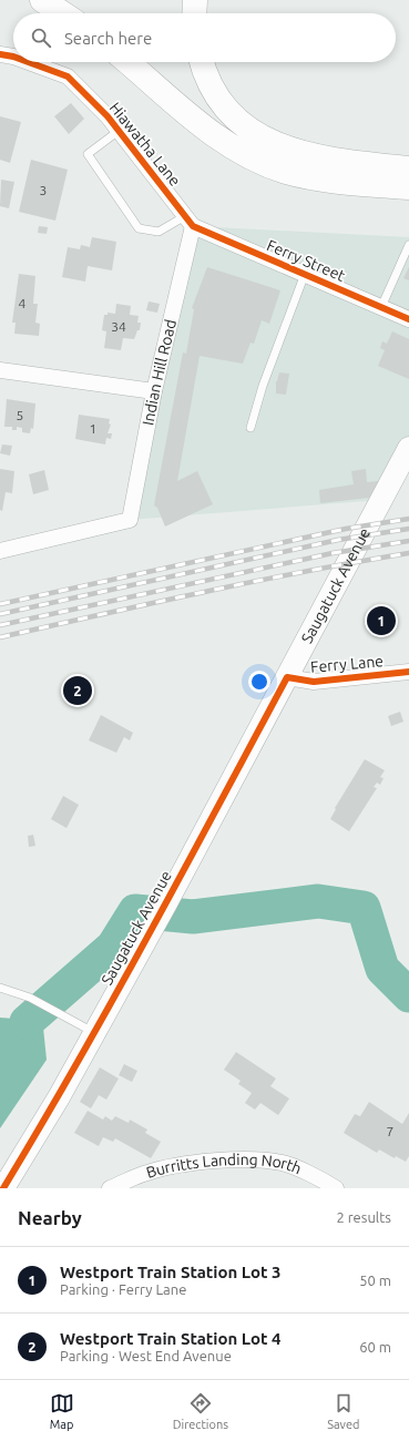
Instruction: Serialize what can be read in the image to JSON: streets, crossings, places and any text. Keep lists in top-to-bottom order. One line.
{"streets":{"main road":["Saugatuck Avenue"],"street":["Hiawatha Lane","Ferry Street","Indian Hill Road","Ferry Lane","Burritts Landing North"]},"crossings":[["Hiawatha Lane","Ferry Street"],["Hiawatha Lane","Indian Hill Road"],["Ferry Street","Indian Hill Road"],["Saugatuck Avenue","Ferry Lane"]],"house_numbers":["3","4","34","5","1","7"],"page":{"search":"Search here","pins":["1","2"],"heading":["Nearby","2 results"],"list":[{"mark":"1","name":"Westport Train Station Lot 3","note":"Parking · Ferry Lane","value":"50 m"},{"mark":"2","name":"Westport Train Station Lot 4","note":"Parking · West End Avenue","value":"60 m"}],"nav":["Map","Directions","Saved"]}}
